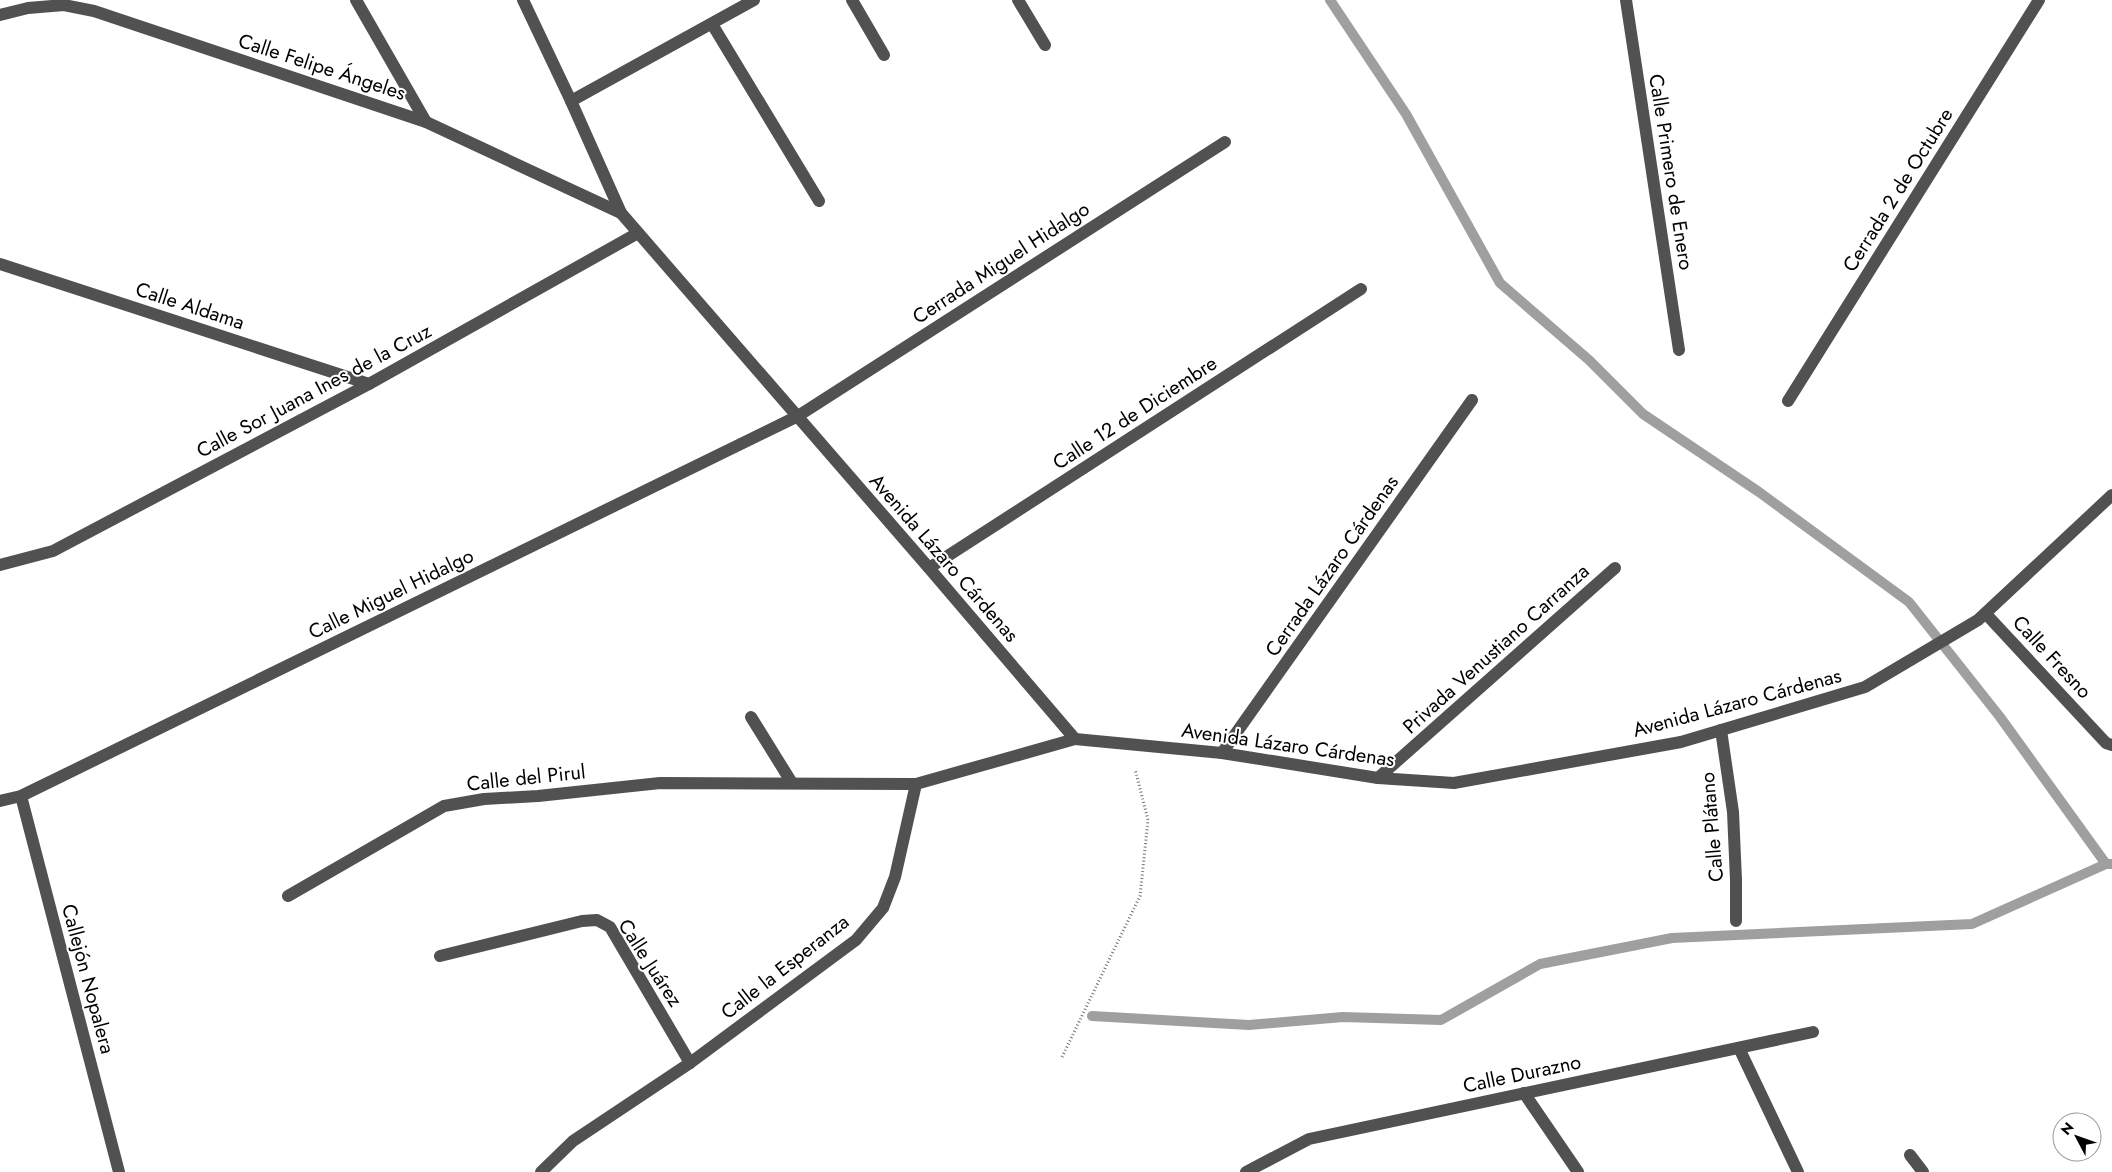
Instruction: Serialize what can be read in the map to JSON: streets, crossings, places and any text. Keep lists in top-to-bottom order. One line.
{"streets":{"street":["Calle Felipe Ángeles","Calle Primero de Enero","Cerrada 2 de Octubre","Cerrada Miguel Hidalgo","Calle Aldama","Calle Sor Juana Ines de la Cruz","Calle 12 de Diciembre","Avenida Lázaro Cárdenas","Cerrada Lázaro Cárdenas","Calle Miguel Hidalgo","Privada Venustiano Carranza","Calle Fresno","Calle del Pirul","Calle Plátano","Calle Juárez","Calle la Esperanza","Callejón Nopalera","Calle Durazno"]},"crossings":[["Calle Felipe Ángeles","Avenida Lázaro Cárdenas"],["Cerrada Miguel Hidalgo","Avenida Lázaro Cárdenas"],["Cerrada Miguel Hidalgo","Calle Miguel Hidalgo"],["Calle Aldama","Calle Sor Juana Ines de la Cruz"],["Calle Sor Juana Ines de la Cruz","Avenida Lázaro Cárdenas"],["Calle 12 de Diciembre","Avenida Lázaro Cárdenas"],["Avenida Lázaro Cárdenas","Cerrada Lázaro Cárdenas"],["Avenida Lázaro Cárdenas","Calle Miguel Hidalgo"],["Avenida Lázaro Cárdenas","Privada Venustiano Carranza"],["Avenida Lázaro Cárdenas","Calle Fresno"],["Avenida Lázaro Cárdenas","Calle Plátano"],["Calle Miguel Hidalgo","Callejón Nopalera"],["Calle del Pirul","Calle la Esperanza"],["Calle Juárez","Calle la Esperanza"]],"north":"top left"}
